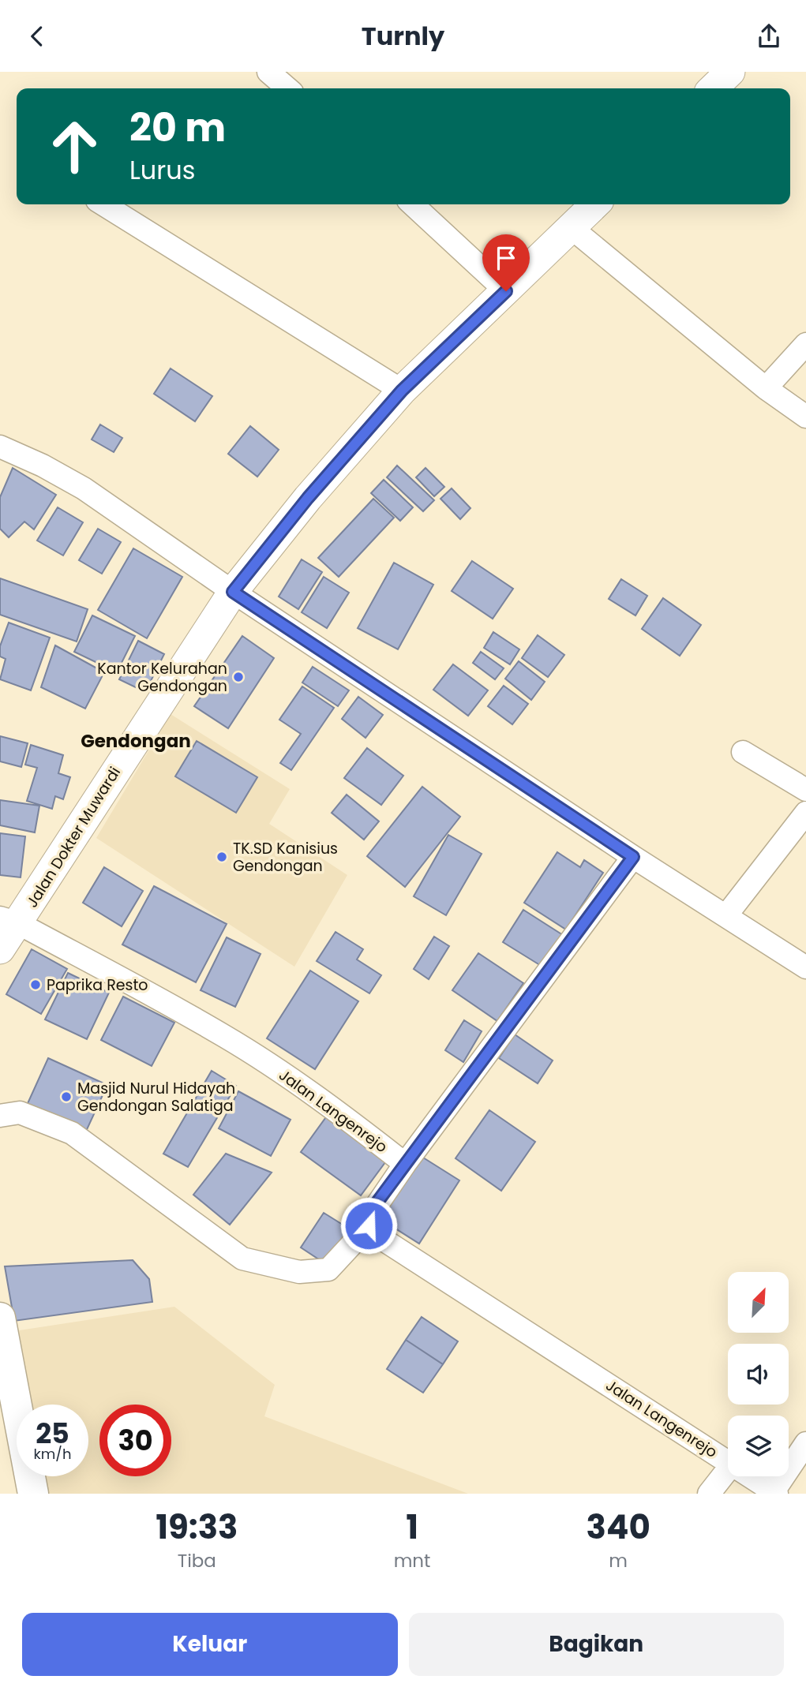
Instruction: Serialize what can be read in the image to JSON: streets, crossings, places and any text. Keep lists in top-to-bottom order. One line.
{"streets":{"street":["Jalan Dokter Muwardi","Jalan Langenrejo"]},"crossings":[["Jalan Dokter Muwardi","Jalan Langenrejo"]],"districts":["Gendongan"],"places":["Kantor Kelurahan Gendongan","TK.SD Kanisius Gendongan","Paprika Resto","Masjid Nurul Hidayah Gendongan Salatiga"],"north":"top right","page":{"header":"Turnly","turn":["20 m","Lurus"],"speed":"25 km/h","limit":"30","eta":["19:33","Tiba","1","mnt","340","m"],"buttons":["Keluar","Bagikan"]}}
